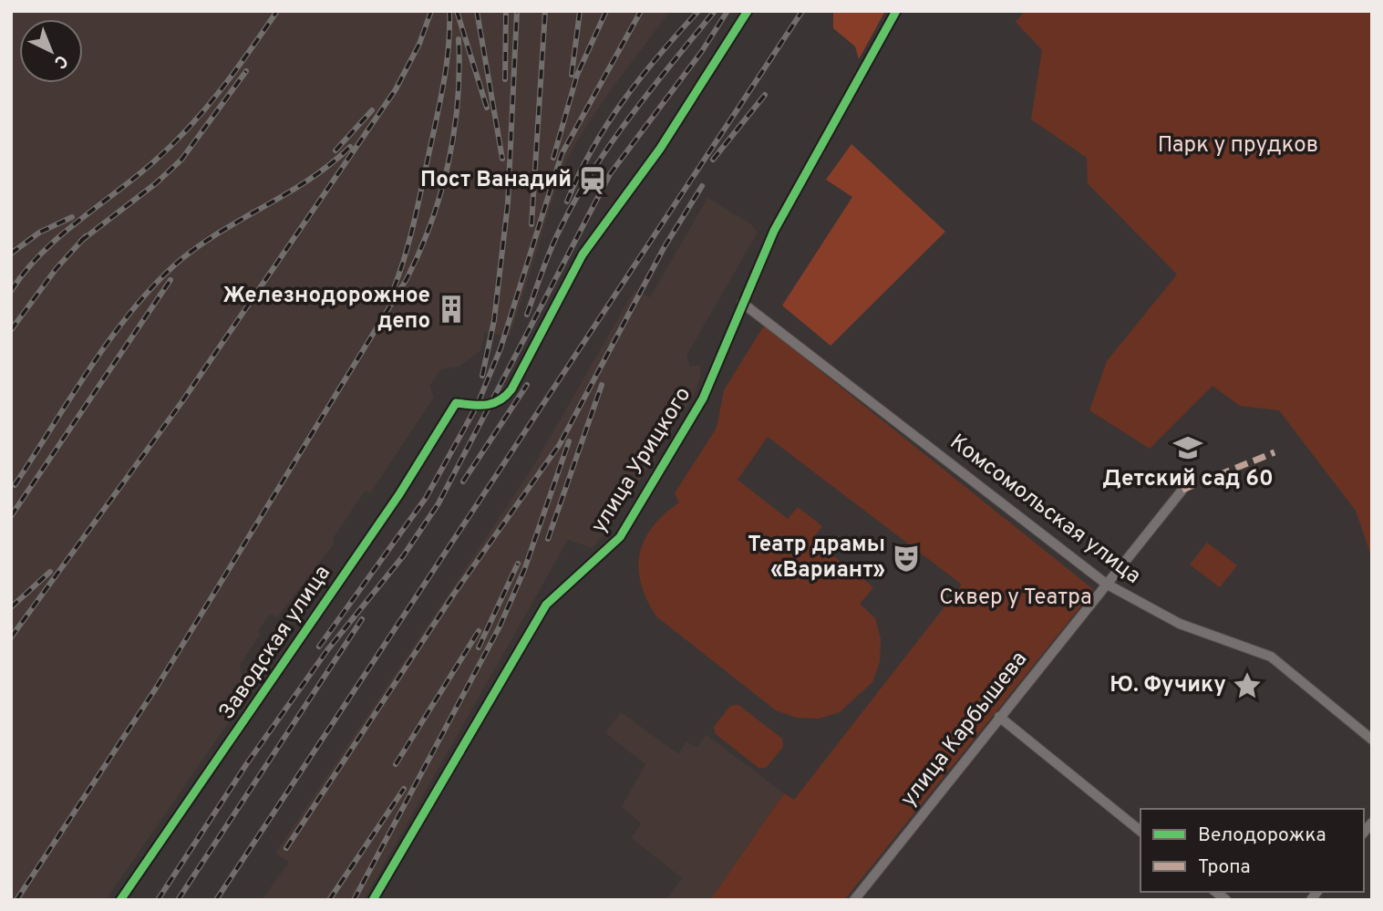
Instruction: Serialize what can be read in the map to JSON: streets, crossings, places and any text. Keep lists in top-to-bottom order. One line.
{"streets":{"street":["улица Урицкого","Комсомольская улица","Заводская улица","улица Карбышева"]},"crossings":[["улица Урицкого","Комсомольская улица"],["Комсомольская улица","улица Карбышева"]],"parks":["Парк у прудков","Сквер у Театра"],"places":{"station":["Пост Ванадий"],"building":["Железнодорожное депо"],"school or university":["Детский сад 60"],"theatre":["Театр драмы «Вариант»"],"place":["Ю. Фучику"]},"legend":["Велодорожка","Тропа"],"north":"bottom right"}
